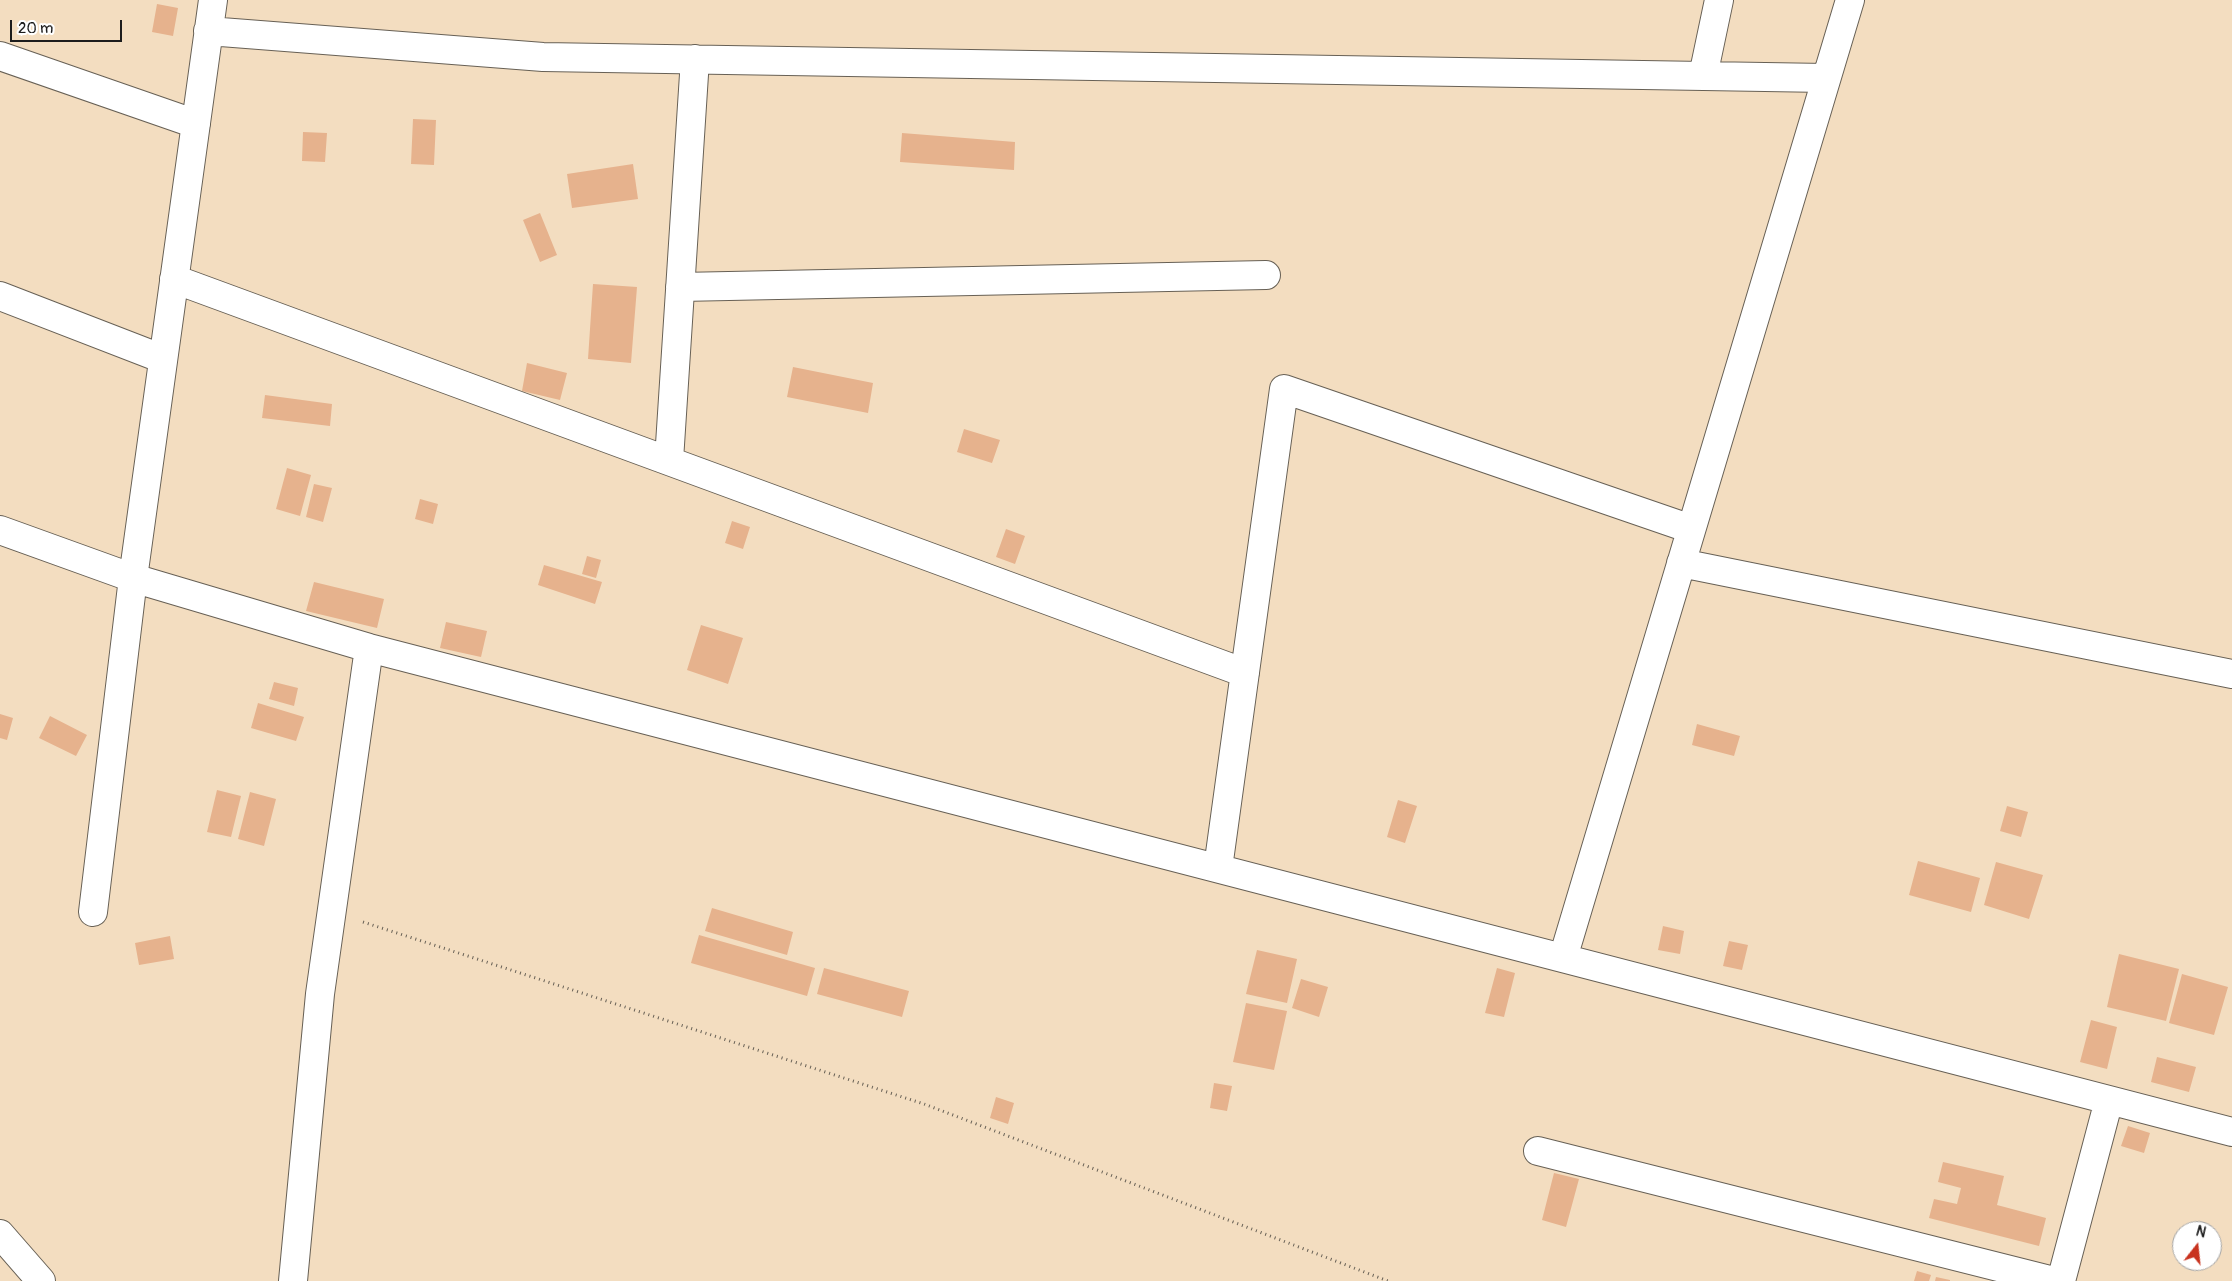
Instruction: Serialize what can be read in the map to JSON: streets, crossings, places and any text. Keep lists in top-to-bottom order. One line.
{"scale_bar":"20 m","north":"top"}
